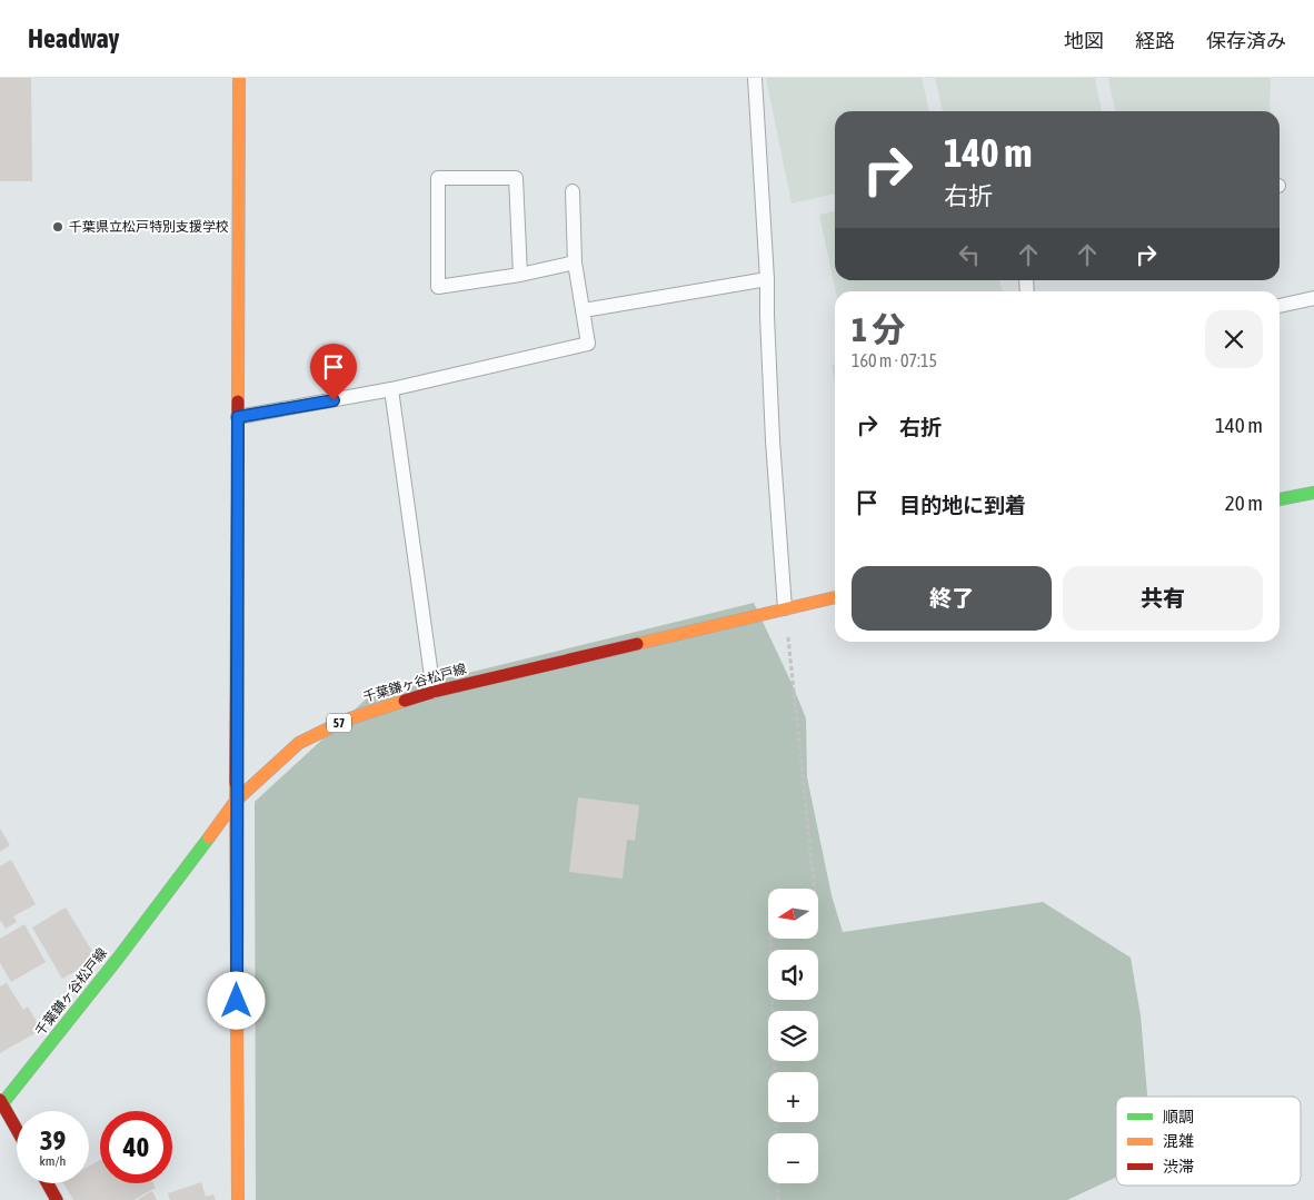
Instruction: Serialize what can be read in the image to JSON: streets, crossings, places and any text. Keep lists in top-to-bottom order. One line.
{"streets":{"main road":["千葉鎌ヶ谷松戸線","57"]},"places":["千葉県立松戸特別支援学校"],"legend":["順調","混雑","渋滞"],"north":"left","page":{"header":"Headway","nav":["地図","経路","保存済み"],"turn":["140 m","右折"],"heading":["1 分","160 m · 07:15"],"list":[{"name":"右折","value":"140 m"},{"name":"目的地に到着","value":"20 m"}],"buttons":["終了","共有"],"map_buttons":["+","−"],"speed":"39 km/h","limit":"40"}}
